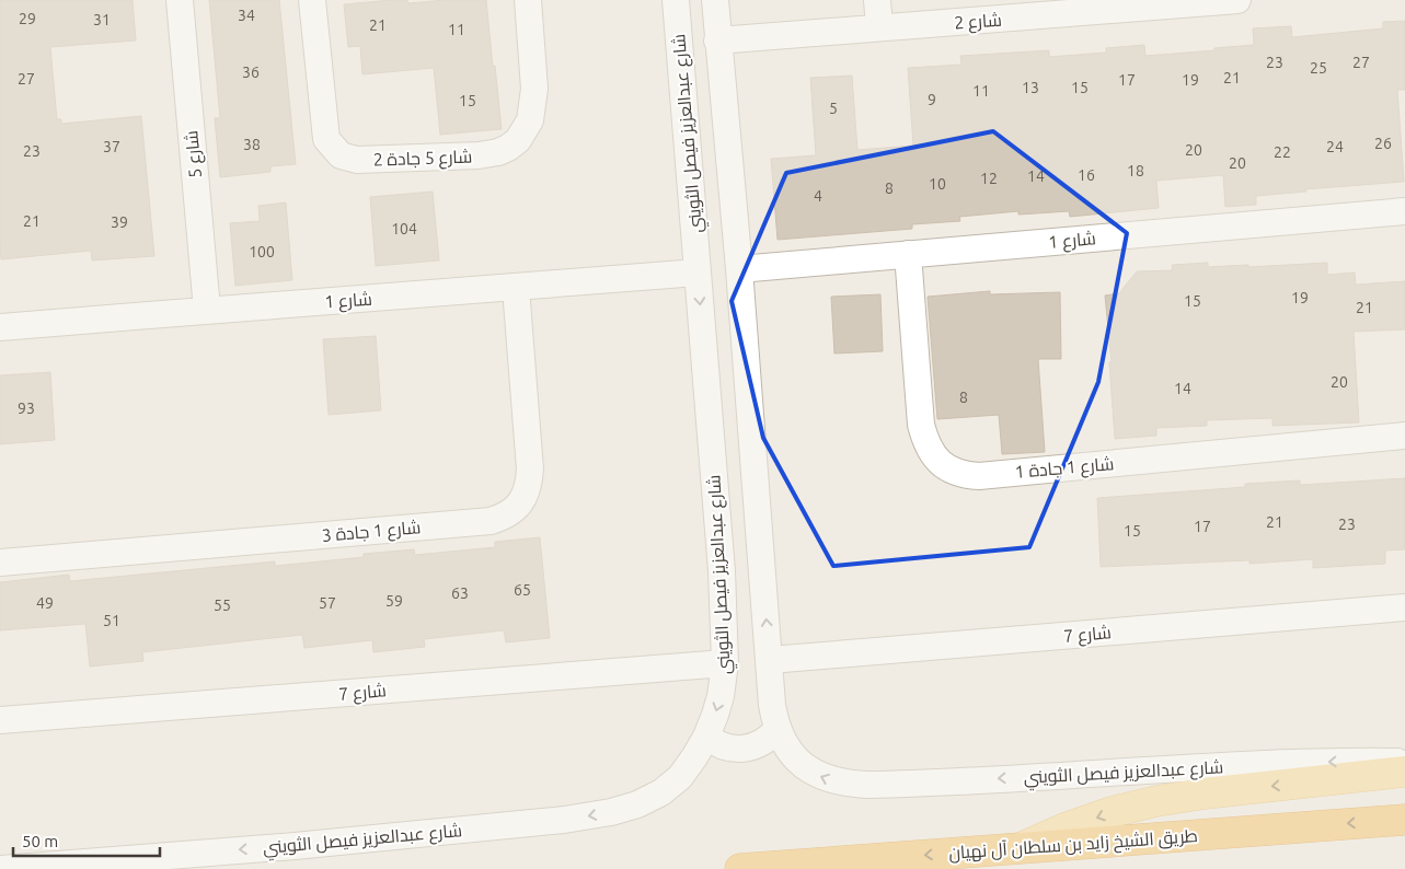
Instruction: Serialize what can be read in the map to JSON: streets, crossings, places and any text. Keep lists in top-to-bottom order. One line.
{"streets":{"highway":["طريق الشيخ زايد بن سلطان آل نهيان"],"street":["شارع 2","شارع عبدالعزيز فيصل الثويني","شارع 5","شارع 5 جادة 2","شارع 1","شارع 1 جادة 1","شارع 1 جادة 3","شارع 7"]},"crossings":[["شارع 2","شارع عبدالعزيز فيصل الثويني"],["شارع عبدالعزيز فيصل الثويني","شارع 1"],["شارع عبدالعزيز فيصل الثويني","شارع 7"],["شارع 5","شارع 1"],["شارع 1","شارع 1 جادة 1"],["شارع 1","شارع 1 جادة 3"]],"one_way":["طريق الشيخ زايد بن سلطان آل نهيان"],"house_numbers":["34","29","31","21","11","23","27","25","36","21","27","17","19","13","15","11","9","15","5","26","38","37","24","20","23","22","20","18","16","14","12","10","8","4","21","39","104","100","19","15","21","20","14","8","93","21","23","17","15","65","63","59","49","57","55","51"],"scale_bar":"50 m"}
